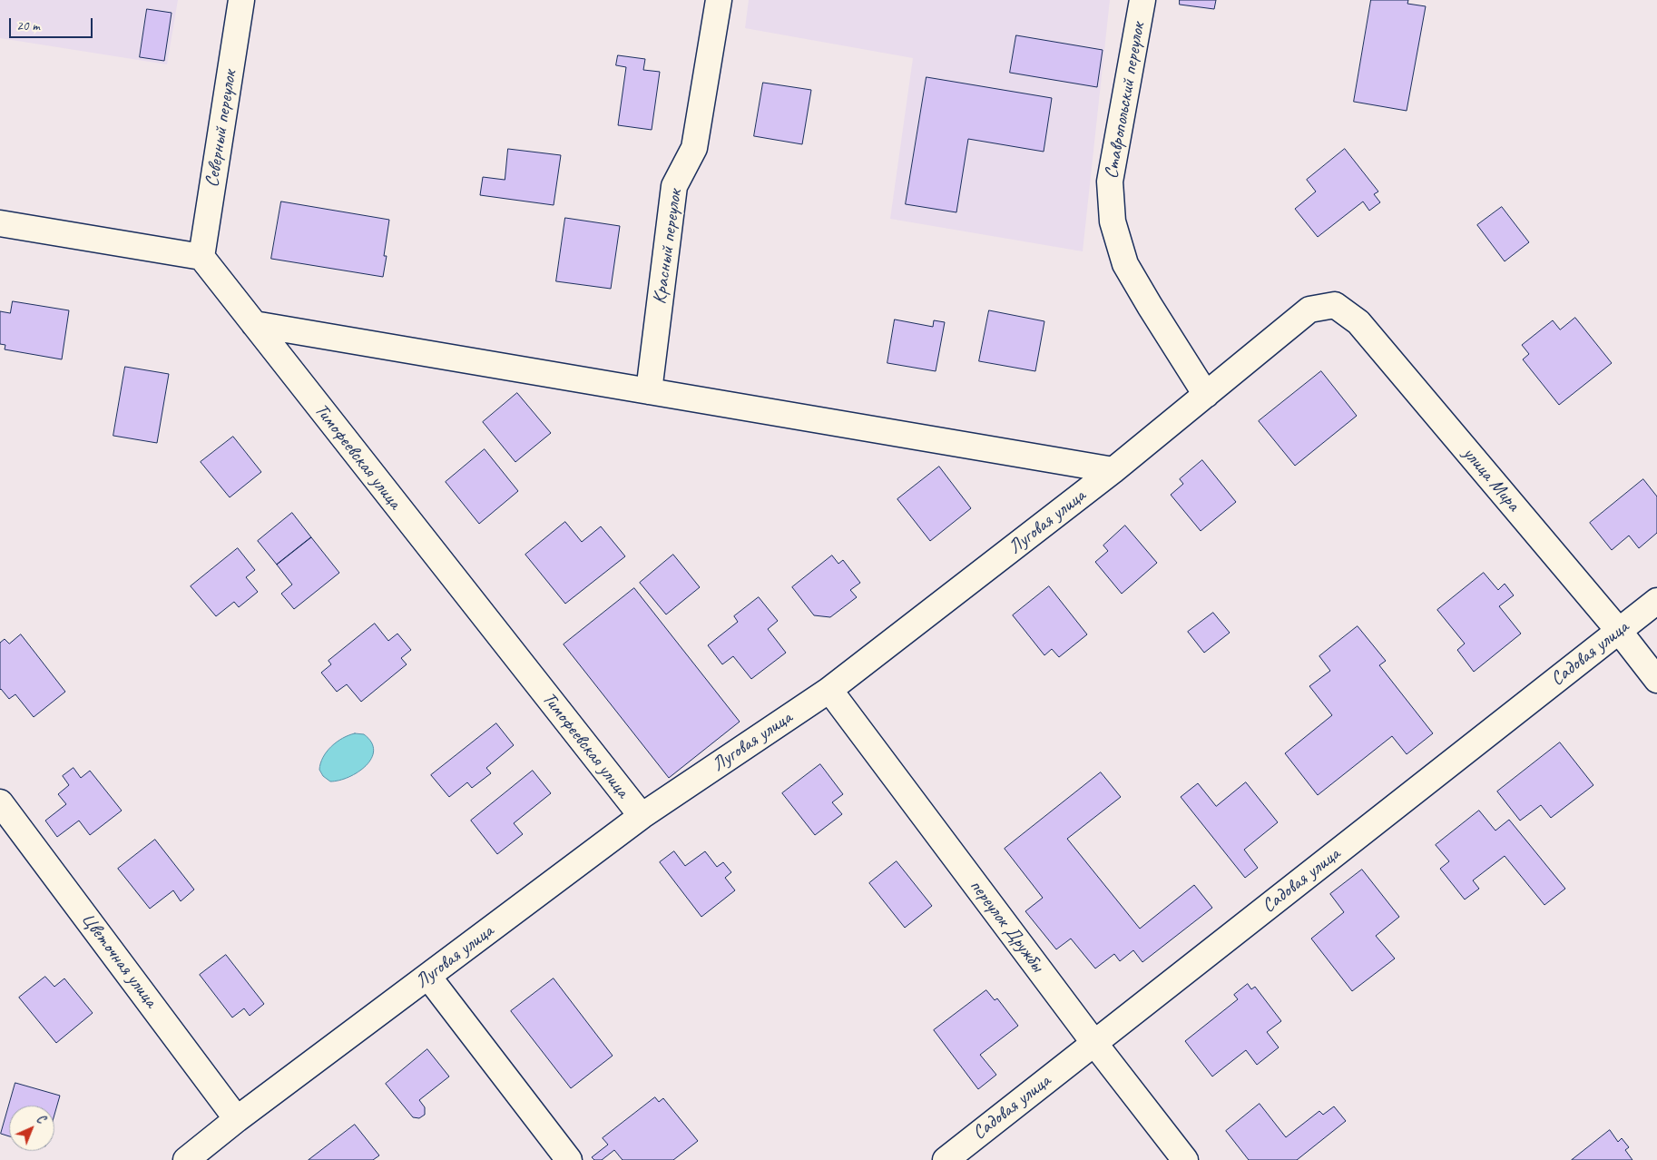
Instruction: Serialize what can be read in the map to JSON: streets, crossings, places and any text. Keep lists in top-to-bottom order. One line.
{"streets":{"street":["Ставропольский переулок","Северный переулок","Красный переулок","Тимофеевская улица","улица Мира","Луговая улица","Садовая улица","переулок Дружбы","Цветочная улица"]},"crossings":[["Ставропольский переулок","Луговая улица"],["Северный переулок","Тимофеевская улица"],["Тимофеевская улица","Луговая улица"],["улица Мира","Луговая улица"],["улица Мира","Садовая улица"],["Луговая улица","переулок Дружбы"],["Луговая улица","Цветочная улица"],["Садовая улица","переулок Дружбы"]],"scale_bar":"20 m","north":"top right"}
